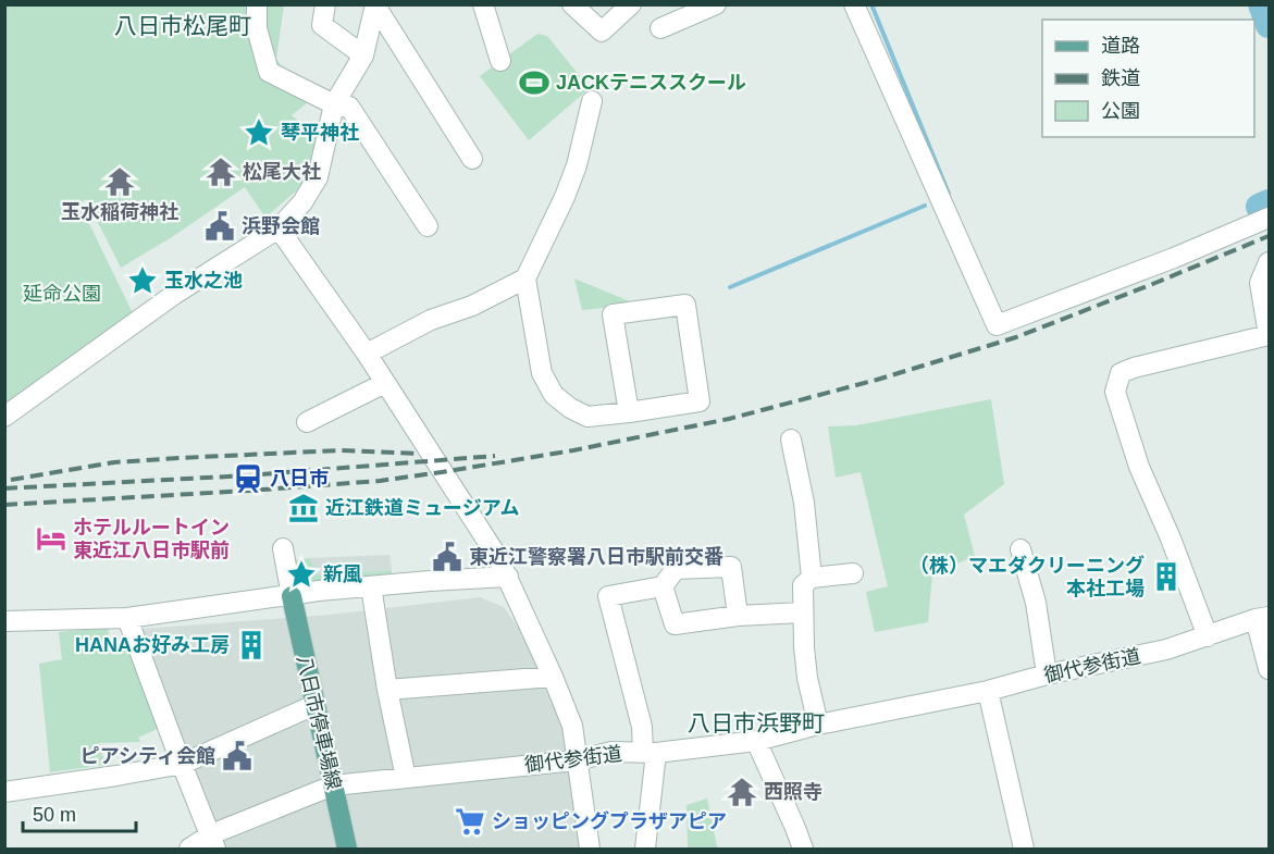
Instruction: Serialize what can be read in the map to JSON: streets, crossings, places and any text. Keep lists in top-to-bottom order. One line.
{"streets":{"main road":["八日市停車場線"],"street":["御代参街道"]},"crossings":[["御代参街道","八日市停車場線"]],"districts":["八日市松尾町","八日市浜野町"],"parks":["延命公園"],"places":{"sports":["JACKテニススクール"],"place":["琴平神社","玉水之池","新風"],"temple":["松尾大社","玉水稲荷神社","西照寺"],"public building":["浜野会館","東近江警察署八日市駅前交番","ピアシティ会館"],"station":["八日市"],"museum":["近江鉄道ミュージアム"],"hotel":["ホテルルートイン 東近江八日市駅前"],"building":["（株）マエダクリーニング 本社工場","HANAお好み工房"],"supermarket":["ショッピングプラザアピア"]},"legend":["道路","鉄道","公園"],"scale_bar":"50 m"}
